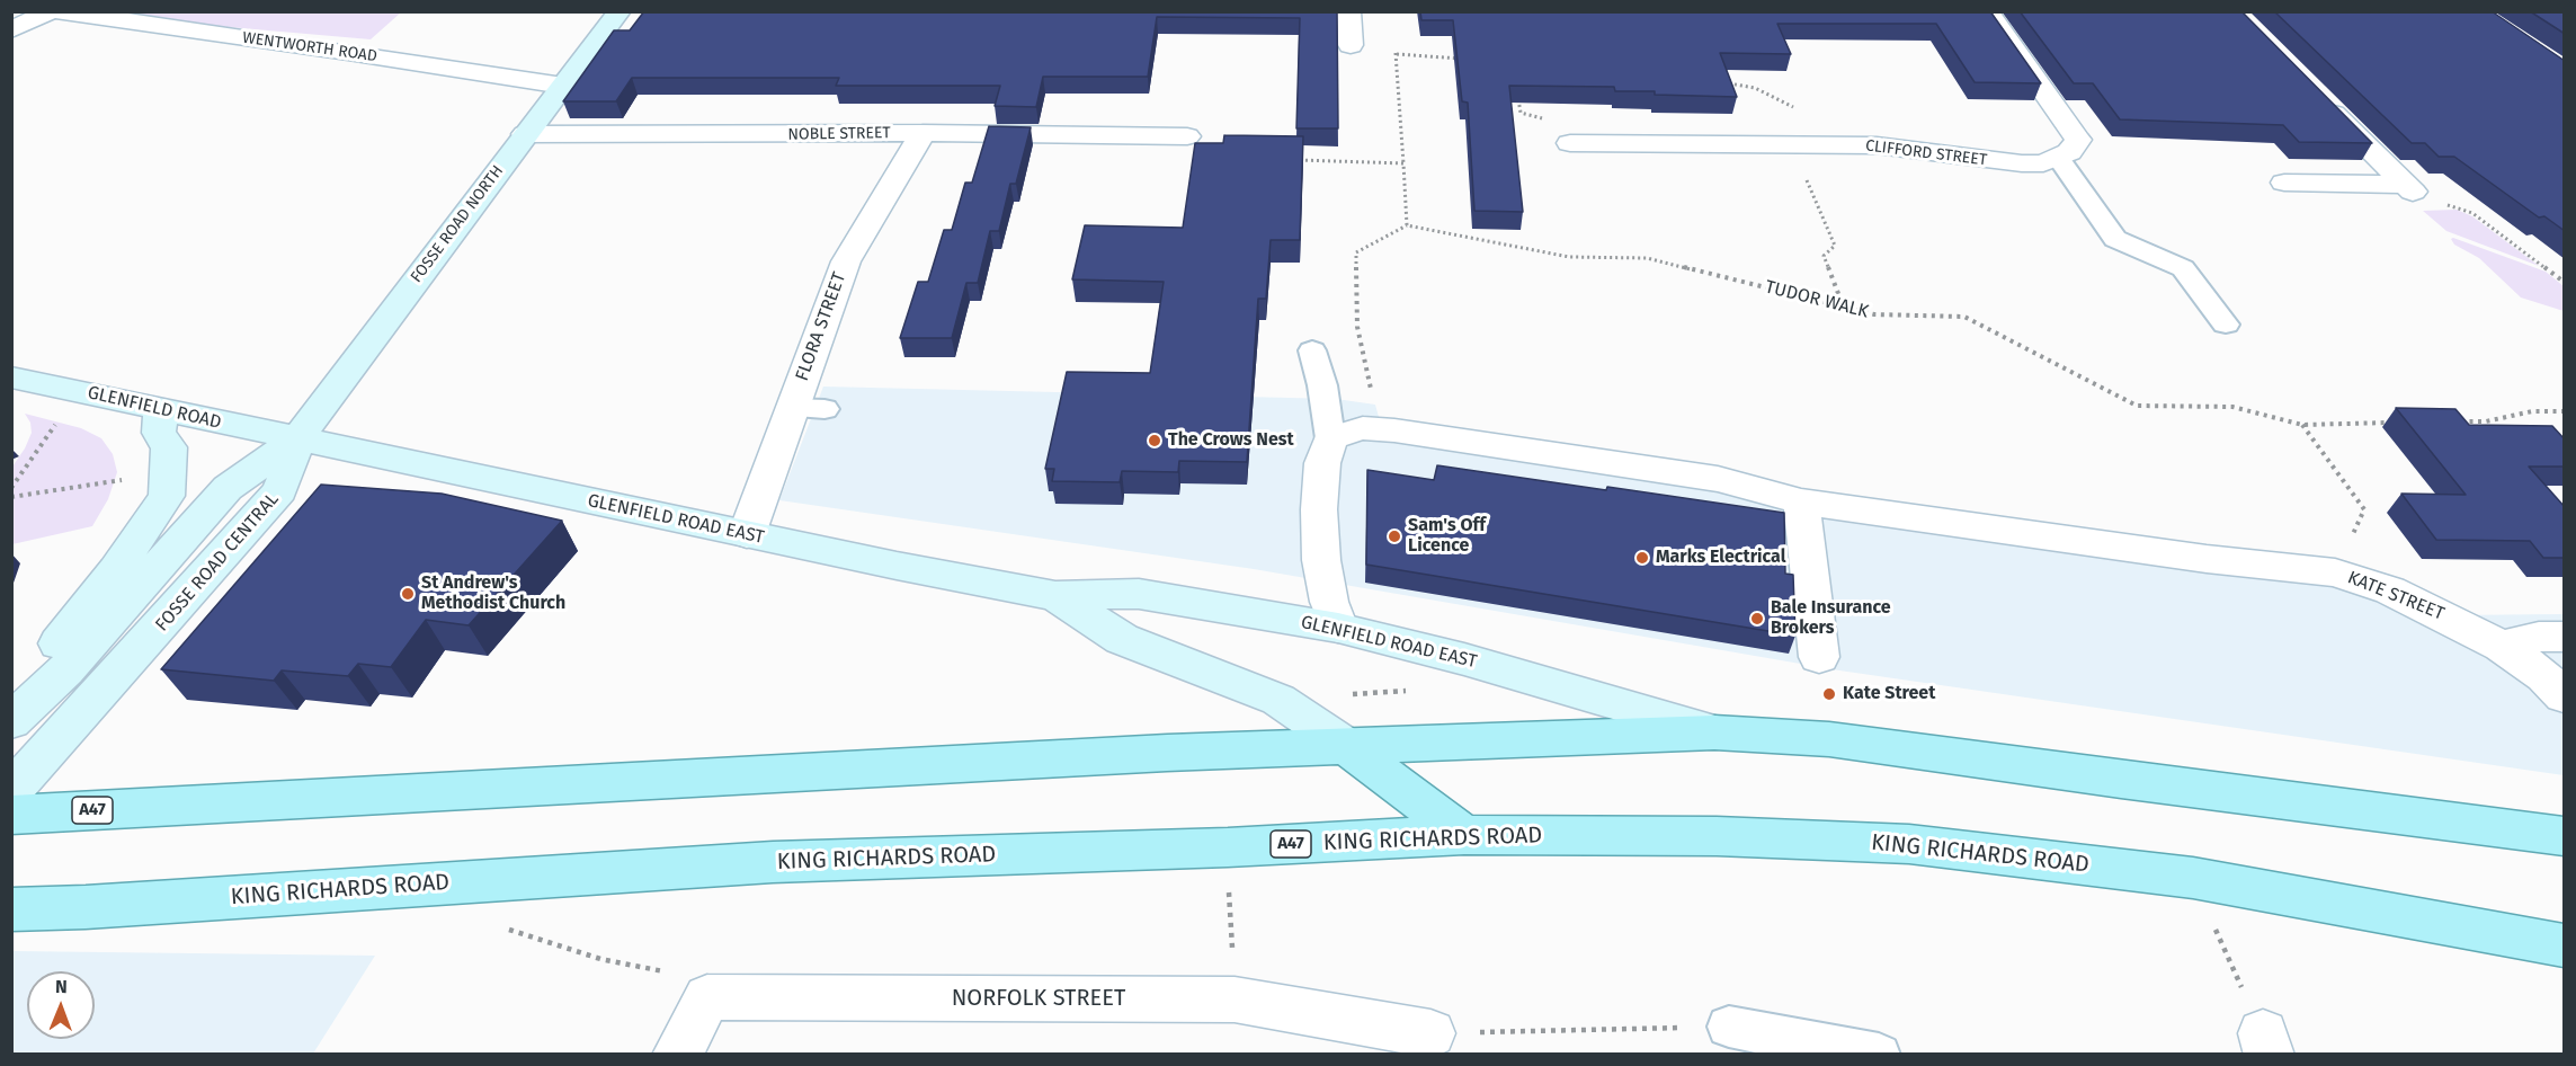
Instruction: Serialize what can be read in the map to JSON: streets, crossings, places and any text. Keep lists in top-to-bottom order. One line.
{"streets":{"main road":["A47","KING RICHARDS ROAD"],"street":["WENTWORTH ROAD","NOBLE STREET","CLIFFORD STREET","FOSSE ROAD NORTH","FLORA STREET","GLENFIELD ROAD","GLENFIELD ROAD EAST","FOSSE ROAD CENTRAL","KATE STREET","NORFOLK STREET"],"path":["TUDOR WALK"]},"crossings":[["WENTWORTH ROAD","FOSSE ROAD NORTH"],["NOBLE STREET","FOSSE ROAD NORTH"],["NOBLE STREET","FLORA STREET"],["FOSSE ROAD NORTH","GLENFIELD ROAD"],["FOSSE ROAD NORTH","GLENFIELD ROAD EAST"],["FOSSE ROAD NORTH","FOSSE ROAD CENTRAL"],["FLORA STREET","GLENFIELD ROAD EAST"],["GLENFIELD ROAD","GLENFIELD ROAD EAST"],["GLENFIELD ROAD","FOSSE ROAD CENTRAL"],["GLENFIELD ROAD EAST","FOSSE ROAD CENTRAL"],["GLENFIELD ROAD EAST","A47"]],"places":["The Crows Nest","Sam's Off Licence","Marks Electrical","St Andrew's Methodist Church","Bale Insurance Brokers","Kate Street"],"north":"top"}
